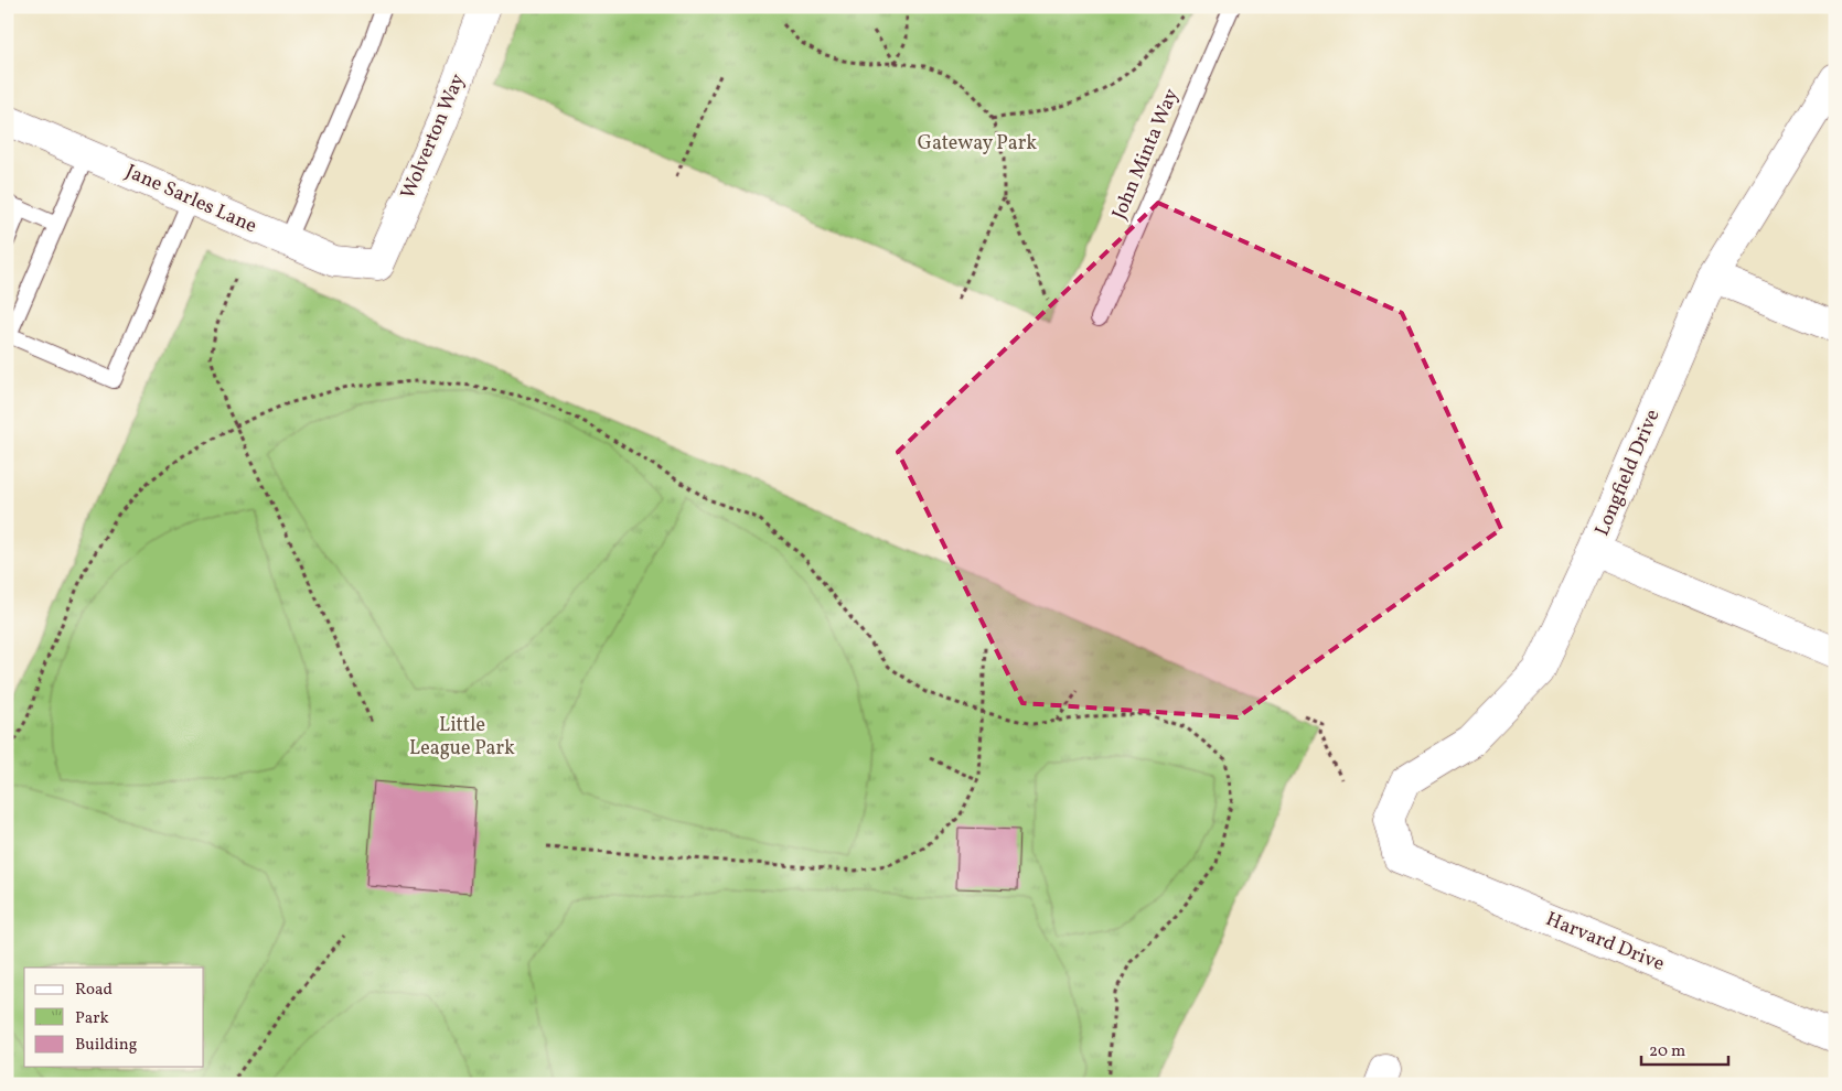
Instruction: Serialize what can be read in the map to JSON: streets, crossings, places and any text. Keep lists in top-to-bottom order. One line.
{"streets":{"street":["Wolverton Way","Jane Sarles Lane","Longfield Drive","Harvard Drive"],"lane":["John Minta Way"]},"crossings":[["Wolverton Way","Jane Sarles Lane"],["Longfield Drive","Harvard Drive"]],"parks":["Gateway Park","Little League Park"],"legend":["Road","Park","Building"],"scale_bar":"20 m"}
